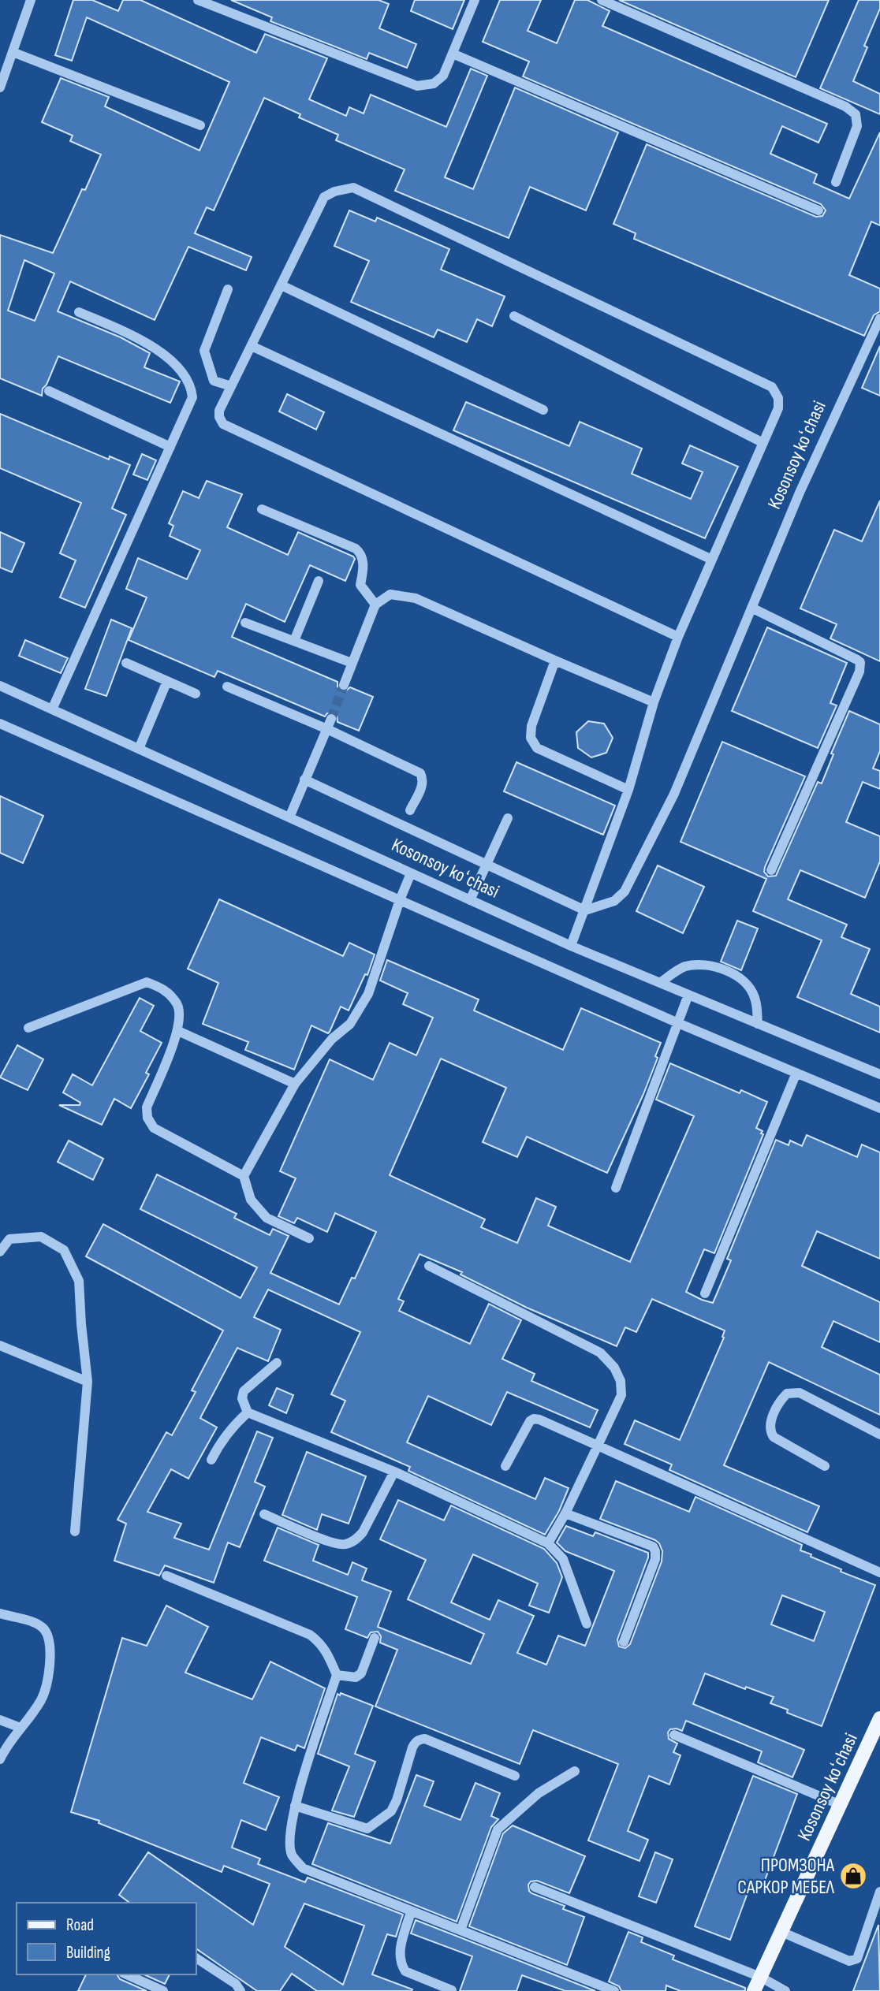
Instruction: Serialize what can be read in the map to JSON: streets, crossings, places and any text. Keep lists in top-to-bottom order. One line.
{"streets":{"main road":["Kosonsoy koʻchasi"]},"places":{"shop":["ПРОМЗОНА САРКОР МЕБЕЛ"]},"legend":["Road","Building"]}
